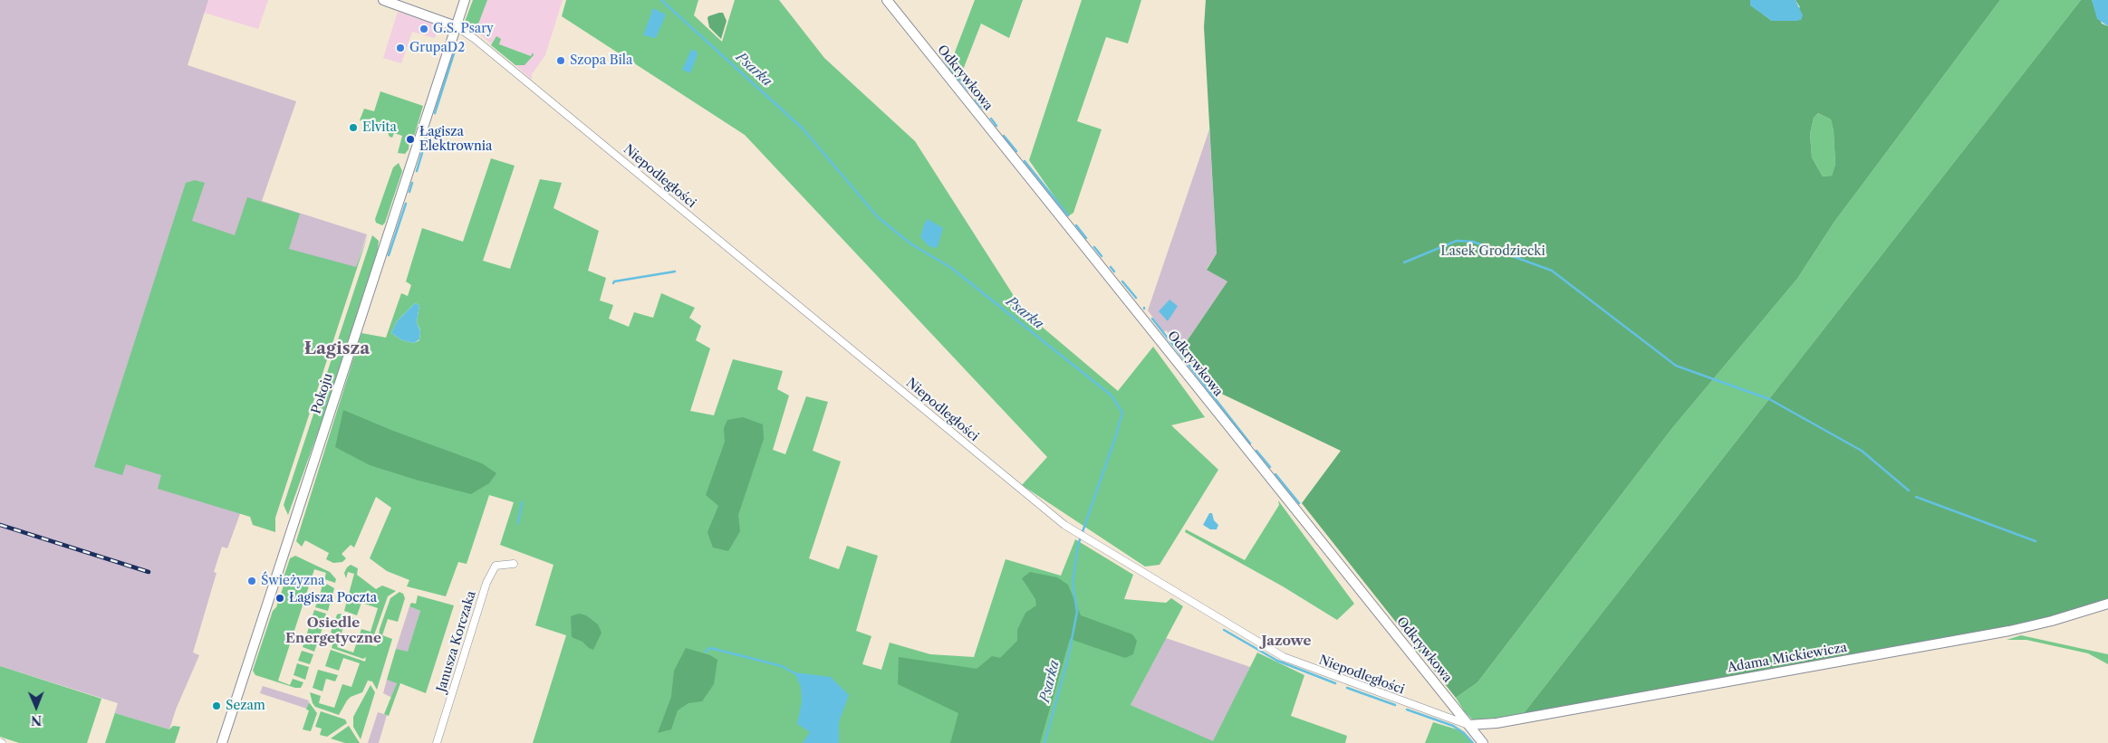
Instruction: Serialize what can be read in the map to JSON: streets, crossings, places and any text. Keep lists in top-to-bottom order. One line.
{"streets":{"street":["Odkrywkowa","Niepodległości","Pokoju","Janusza Korczaka","Adama Mickiewicza"]},"crossings":[["Odkrywkowa","Niepodległości"],["Odkrywkowa","Adama Mickiewicza"],["Niepodległości","Pokoju"],["Niepodległości","Adama Mickiewicza"]],"districts":["Łagisza","Osiedle Energetyczne","Jazowe"],"water":["Psarka"],"parks":["Lasek Grodziecki"],"places":["G.S. Psary","GrupaD2","Szopa Bila","Elvita","Łagisza Elektrownia","Świeżyzna","Łagisza Poczta","Sezam"],"north":"bottom"}
